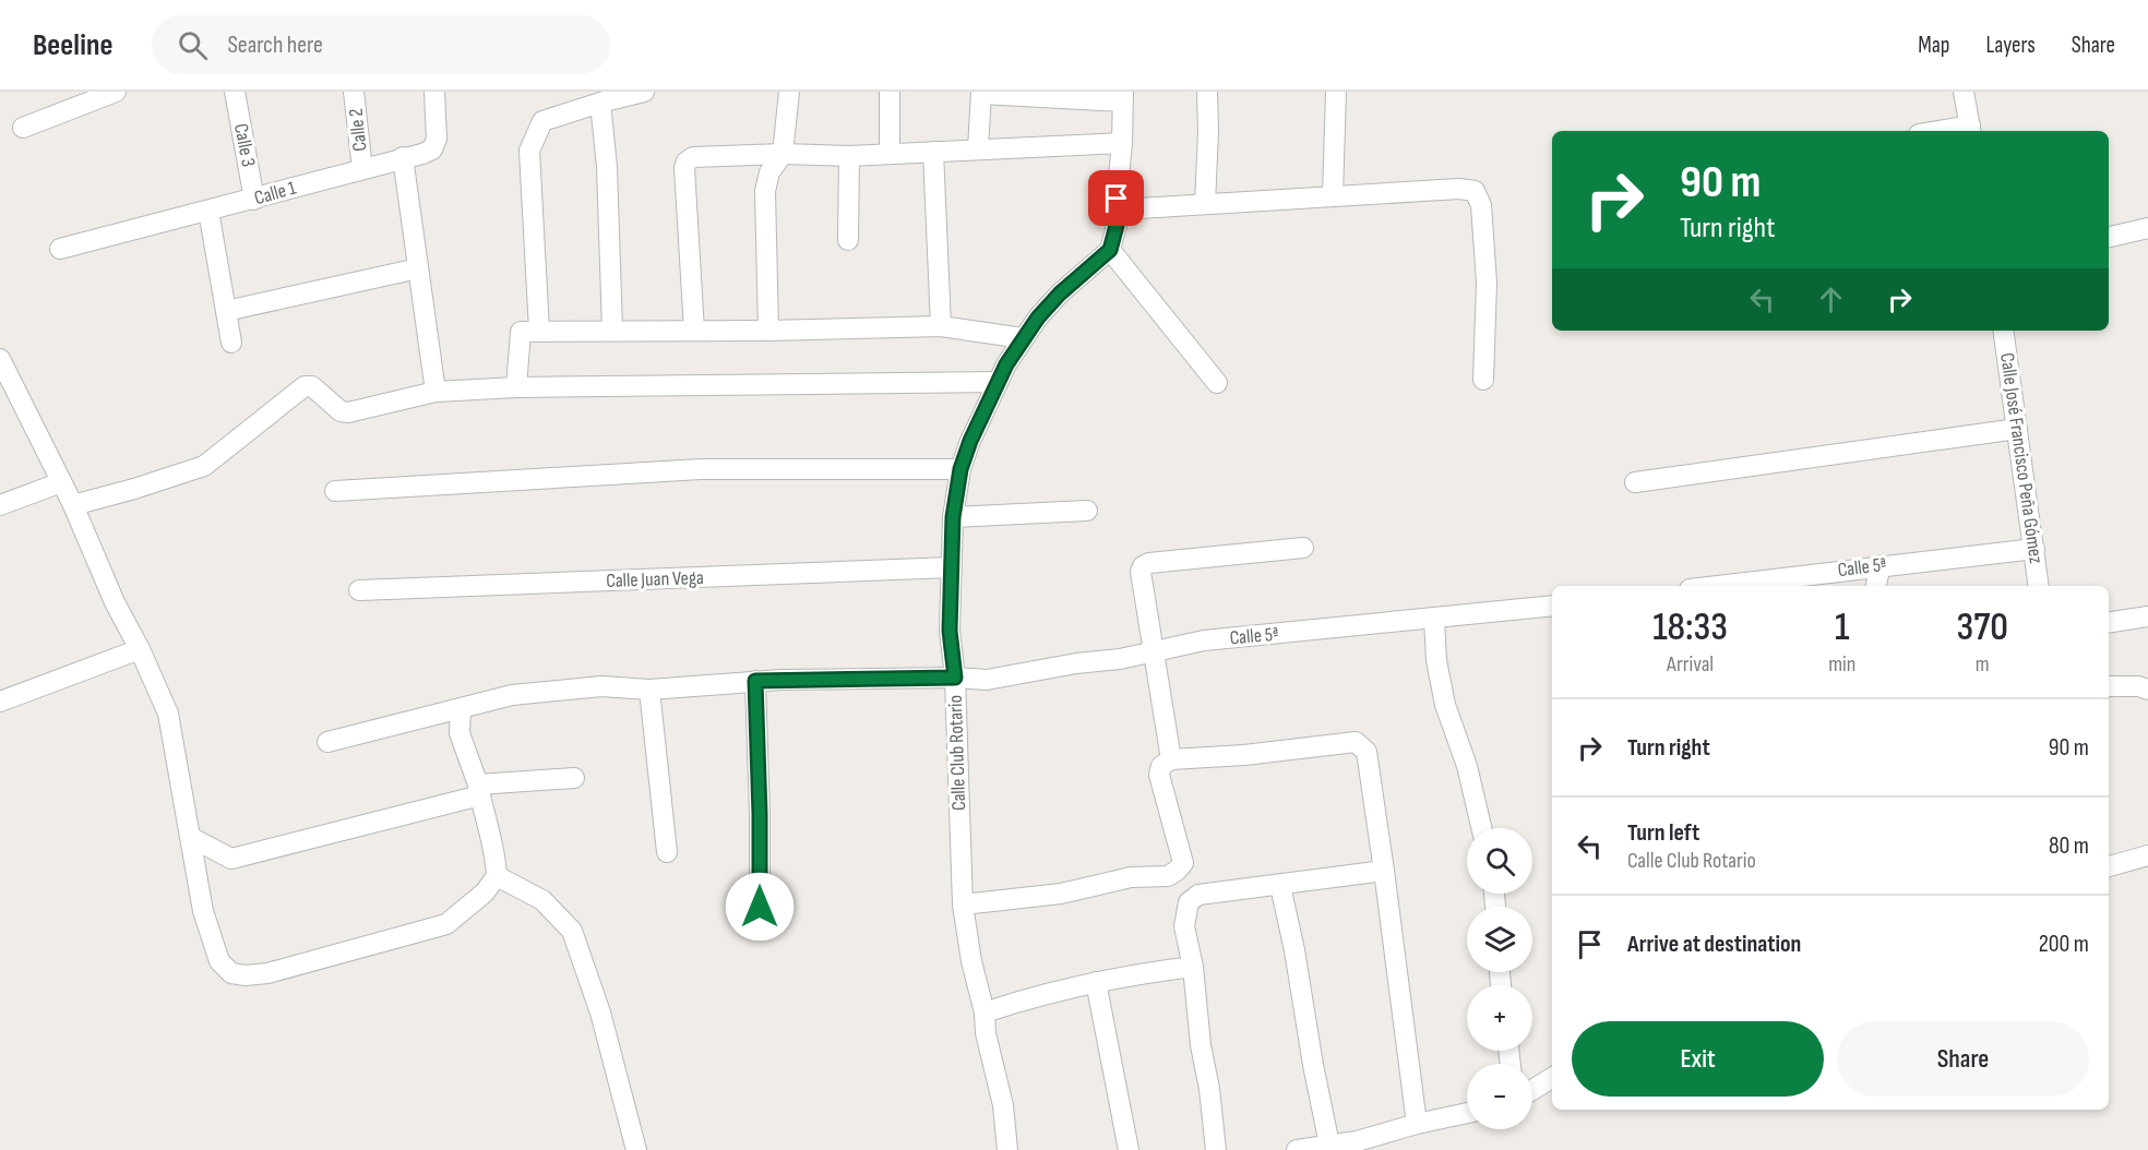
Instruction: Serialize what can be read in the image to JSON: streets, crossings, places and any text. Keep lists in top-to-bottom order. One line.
{"streets":{"street":["Calle 2","Calle 3","Calle 1","Calle José Francisco Peña Gómez","Calle 5ª","Calle Juan Vega","Calle Club Rotario"]},"crossings":[["Calle 2","Calle 1"],["Calle 3","Calle 1"],["Calle José Francisco Peña Gómez","Calle 5ª"],["Calle 5ª","Calle Club Rotario"],["Calle Juan Vega","Calle Club Rotario"]],"page":{"header":"Beeline","search":"Search here","nav":["Map","Layers","Share"],"turn":["90 m","Turn right"],"eta":["18:33","Arrival","1","min","370","m"],"list":[{"name":"Turn right","value":"90 m"},{"name":"Turn left","note":"Calle Club Rotario","value":"80 m"},{"name":"Arrive at destination","value":"200 m"}],"map_buttons":["+","−"],"buttons":["Exit","Share"]}}
